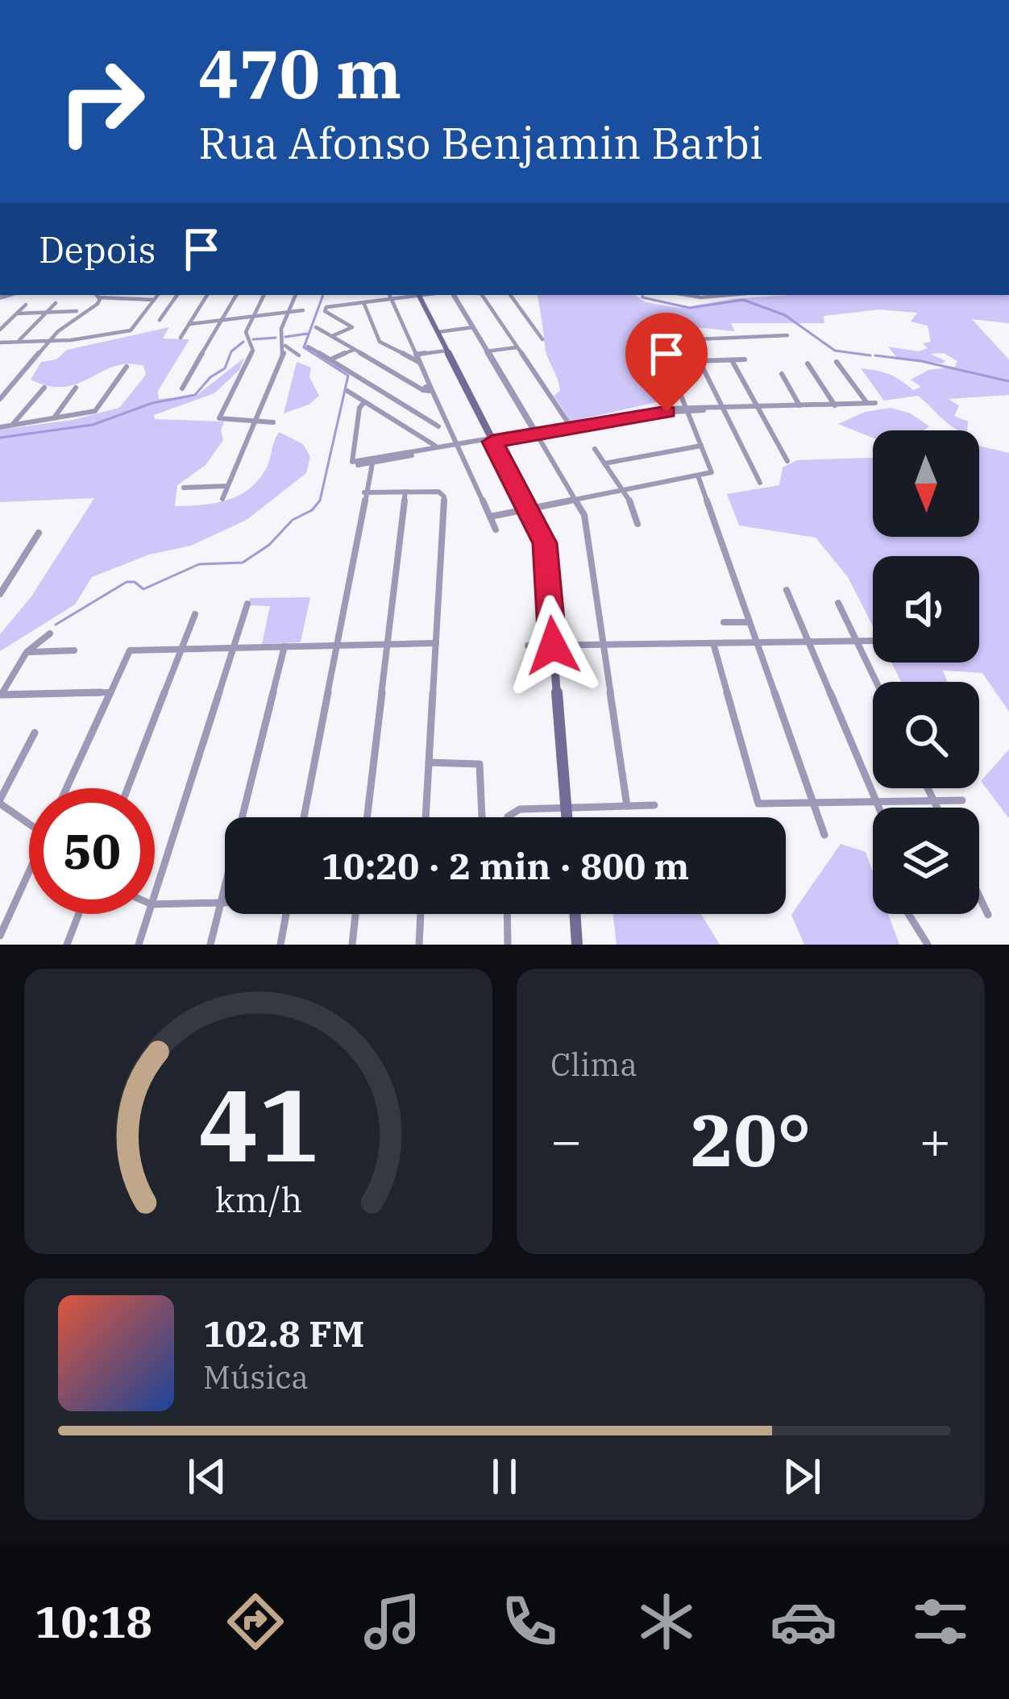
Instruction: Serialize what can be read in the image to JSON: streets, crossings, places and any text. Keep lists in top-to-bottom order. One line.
{"north":"bottom","page":{"turn":["470 m","Rua Afonso Benjamin Barbi"],"then":"Depois","limit":"50","trip":"10:20 · 2 min · 800 m","tile":"Clima","heat":["−","20°","+"],"song":["102.8 FM","Música"],"tabs":"10:18","gauge":["41","km/h"]}}
